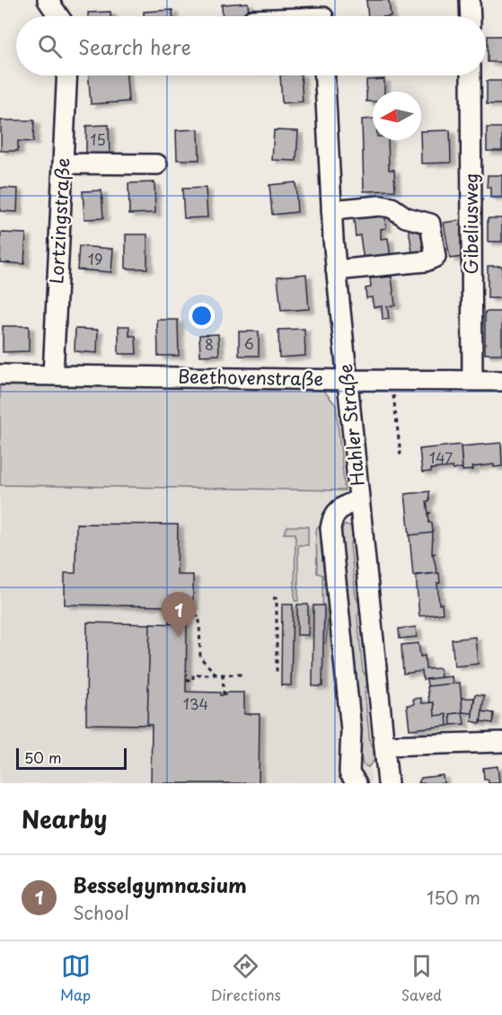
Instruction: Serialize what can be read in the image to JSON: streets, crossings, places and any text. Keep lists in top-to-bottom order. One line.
{"streets":{"street":["Lortzingstraße","Gibeliusweg","Beethovenstraße","Hahler Straße"]},"crossings":[["Lortzingstraße","Beethovenstraße"],["Gibeliusweg","Beethovenstraße"],["Beethovenstraße","Hahler Straße"]],"house_numbers":["15","19","6","8","147","134"],"scale_bar":"50 m","north":"left","page":{"search":"Search here","pins":"1","scale":"50 m","heading":"Nearby","list":[{"mark":"1","name":"Besselgymnasium","note":"School","value":"150 m"}],"nav":["Map","Directions","Saved"]}}
